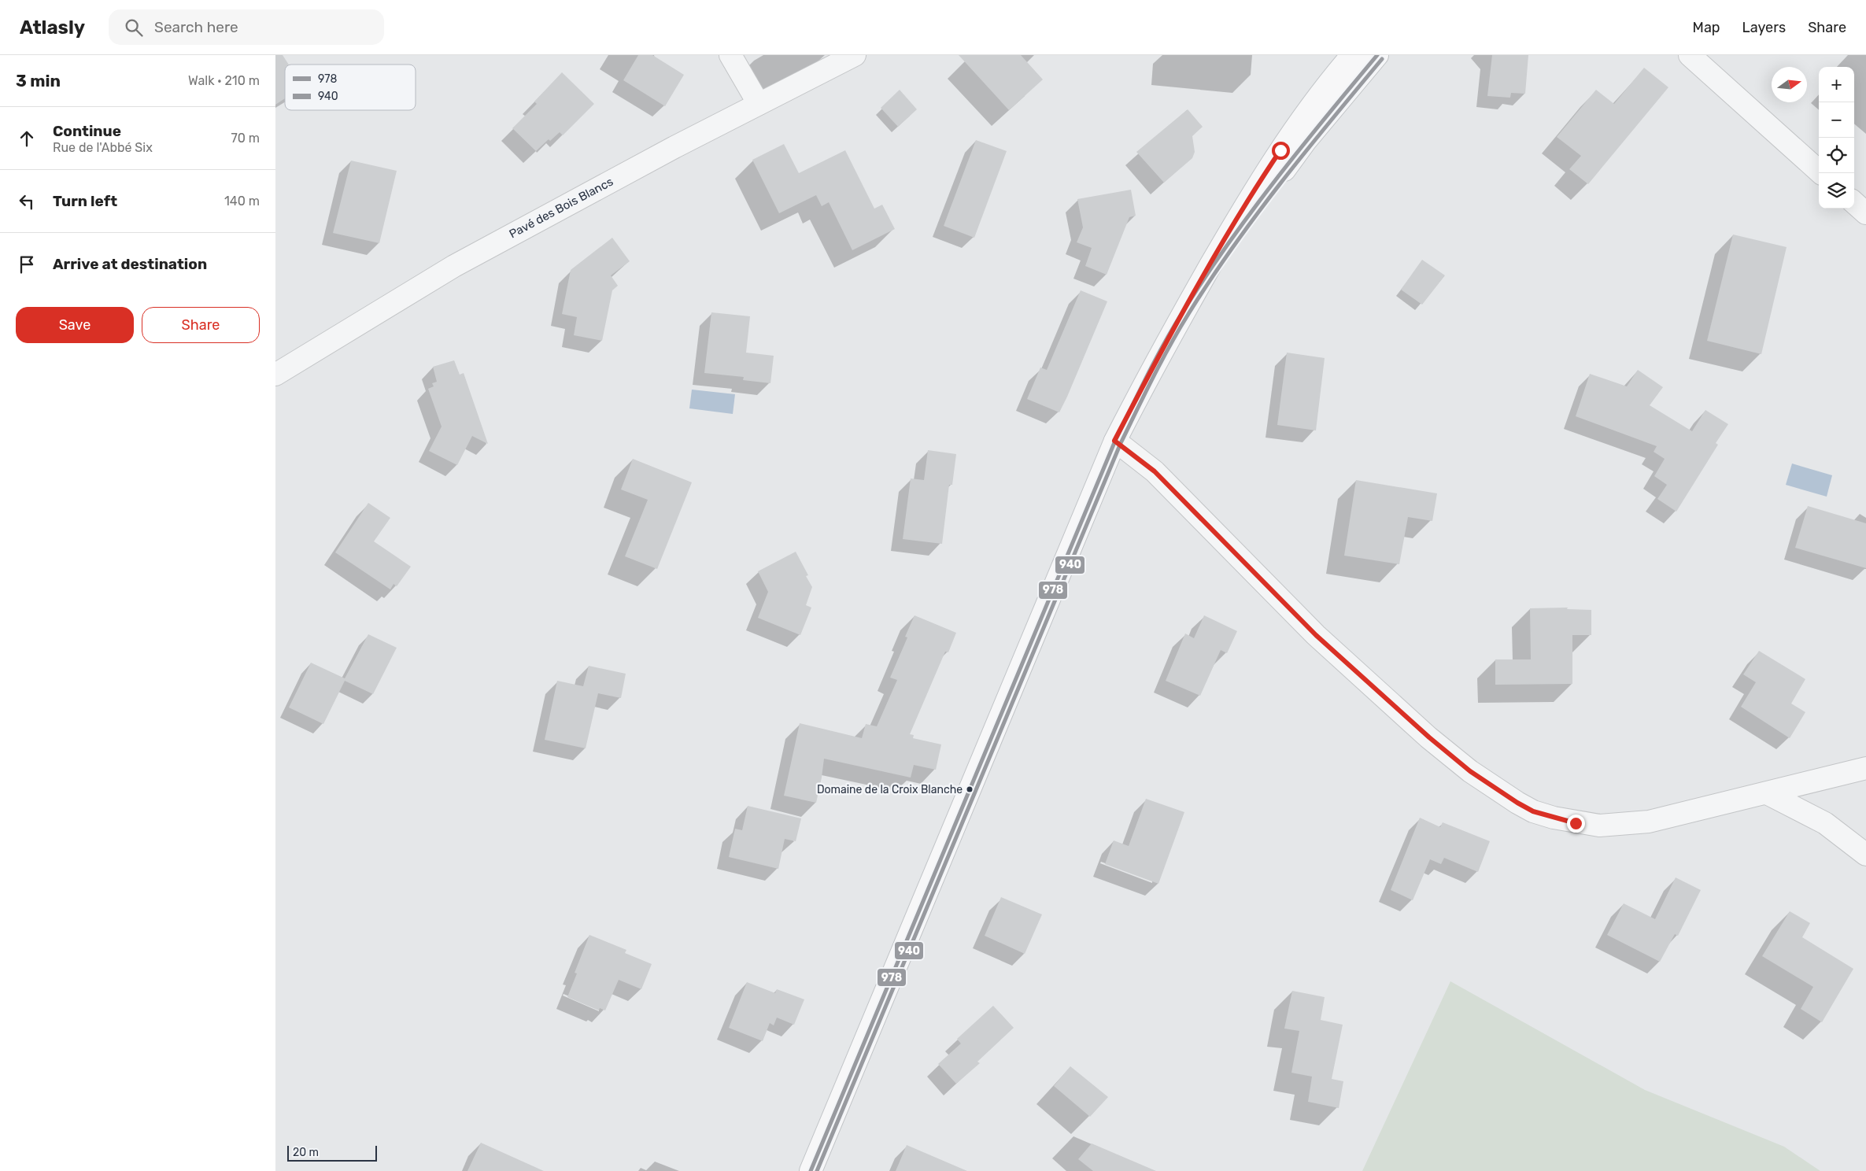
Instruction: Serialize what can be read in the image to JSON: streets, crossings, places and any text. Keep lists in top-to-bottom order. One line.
{"streets":{"street":["Pavé des Bois Blancs"]},"places":["Domaine de la Croix Blanche"],"lines":["transit line 978","transit line 940"],"legend":["978","940"],"scale_bar":"20 m","north":"right","page":{"header":"Atlasly","search":"Search here","nav":["Map","Layers","Share"],"heading":["3 min","Walk · 210 m"],"map_buttons":["+","−"],"list":[["Continue","Rue de l'Abbé Six","70 m"],["Turn left","140 m"],"Arrive at destination"],"buttons":["Save","Share"],"scale":"20 m"}}
